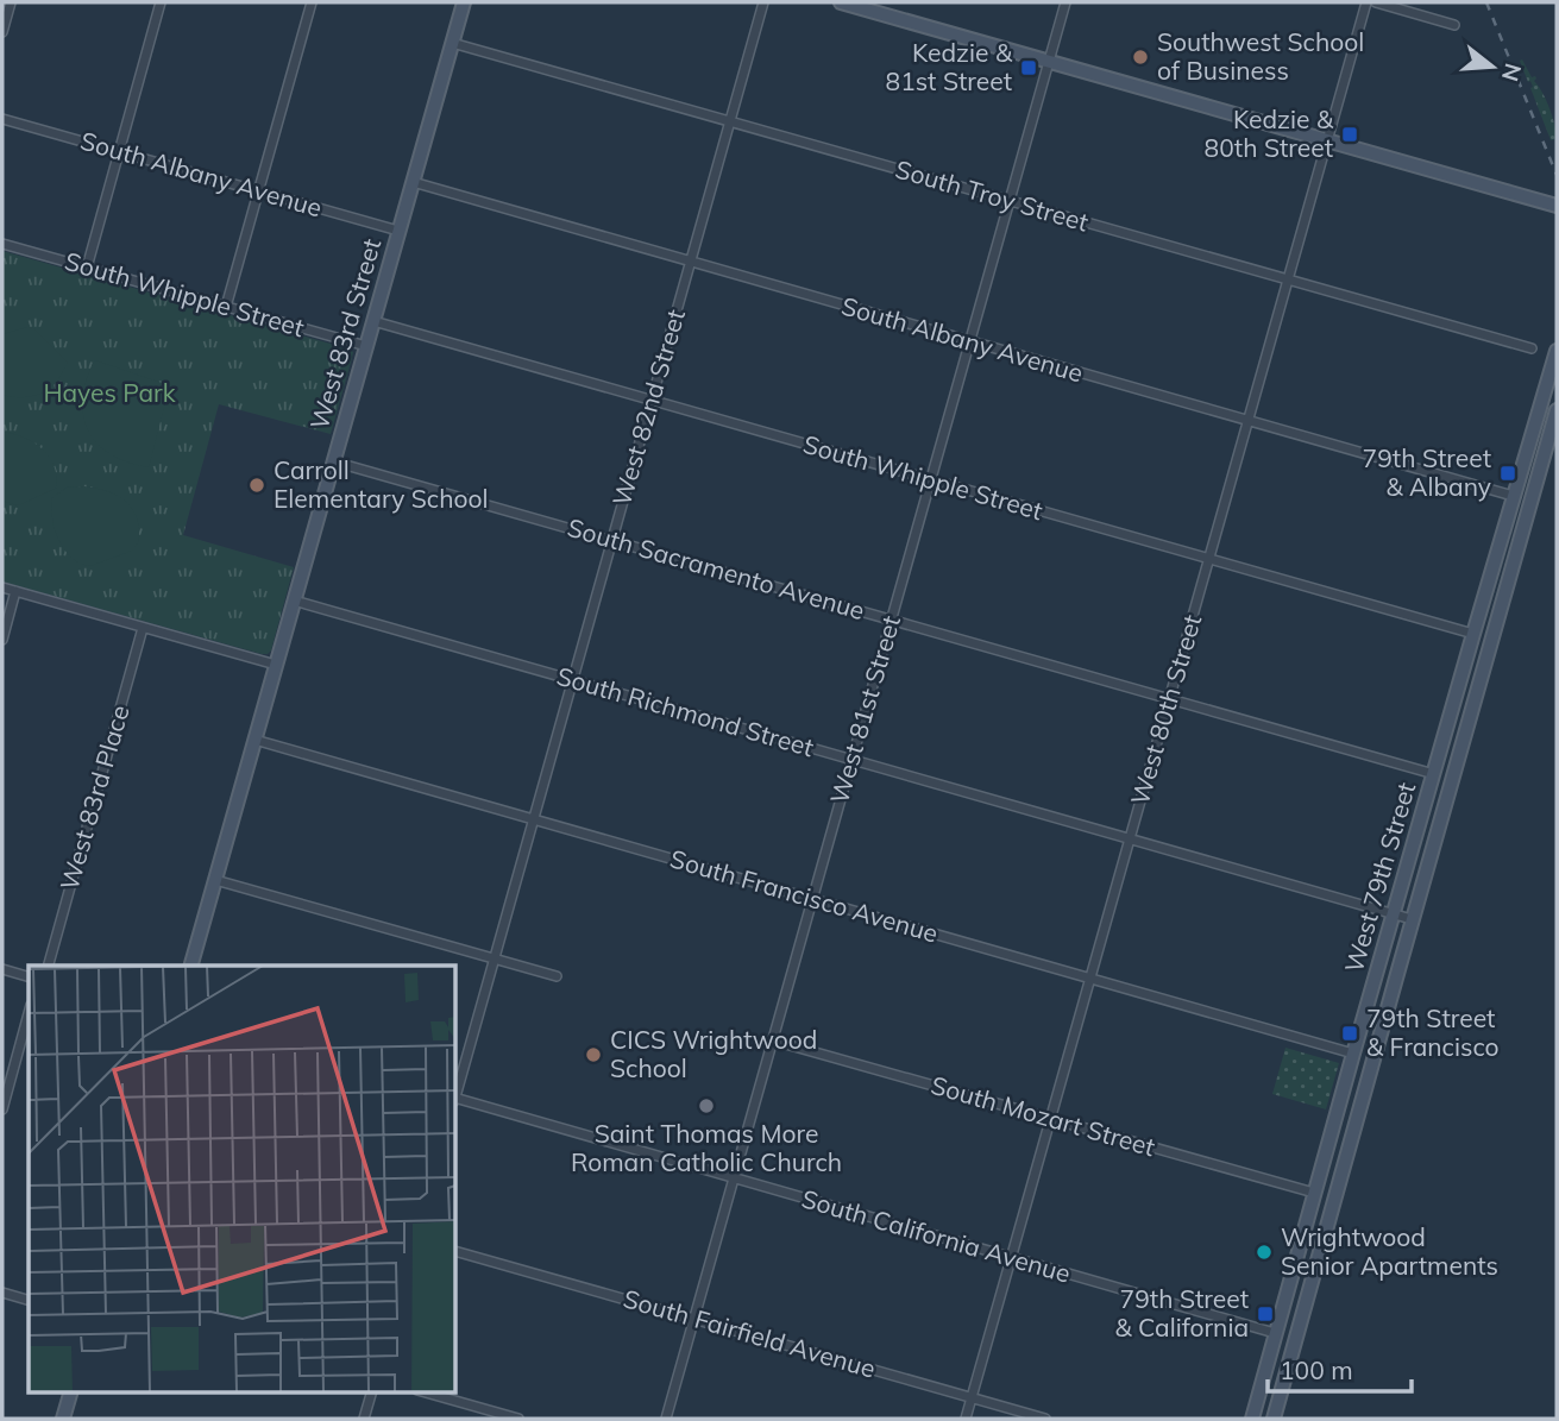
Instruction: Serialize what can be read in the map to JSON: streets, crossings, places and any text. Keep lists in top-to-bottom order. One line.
{"streets":{"main road":["West 83rd Street","West 79th Street"],"street":["South Albany Avenue","South Troy Street","South Whipple Street","West 82nd Street","South Sacramento Avenue","West 81st Street","West 80th Street","South Richmond Street","West 83rd Place","South Francisco Avenue","South Mozart Street","South California Avenue","South Fairfield Avenue"]},"crossings":[["South Albany Avenue","West 83rd Street"],["South Albany Avenue","West 82nd Street"],["South Albany Avenue","West 81st Street"],["South Albany Avenue","West 80th Street"],["South Albany Avenue","West 79th Street"],["South Troy Street","West 83rd Street"],["South Troy Street","West 82nd Street"],["South Troy Street","West 81st Street"],["South Troy Street","West 80th Street"],["South Whipple Street","West 83rd Street"],["South Whipple Street","West 82nd Street"],["South Whipple Street","West 81st Street"],["South Whipple Street","West 80th Street"],["South Whipple Street","West 79th Street"],["West 83rd Street","South Sacramento Avenue"],["West 83rd Street","South Richmond Street"],["West 83rd Street","South Francisco Avenue"],["West 82nd Street","South Sacramento Avenue"],["West 82nd Street","South Richmond Street"],["West 82nd Street","South Francisco Avenue"],["South Sacramento Avenue","West 81st Street"],["South Sacramento Avenue","West 80th Street"],["South Sacramento Avenue","West 79th Street"],["West 81st Street","South Richmond Street"],["West 81st Street","South Francisco Avenue"],["West 81st Street","South Mozart Street"],["West 81st Street","South California Avenue"],["West 81st Street","South Fairfield Avenue"],["West 80th Street","South Richmond Street"],["West 80th Street","South Francisco Avenue"],["West 80th Street","South Mozart Street"],["West 80th Street","South California Avenue"],["West 80th Street","South Fairfield Avenue"],["South Richmond Street","West 79th Street"],["West 79th Street","South Francisco Avenue"],["West 79th Street","South Mozart Street"],["West 79th Street","South California Avenue"]],"parks":["Hayes Park"],"places":{"other":["Southwest School of Business","Carroll Elementary School","CICS Wrightwood School","Saint Thomas More Roman Catholic Church","Wrightwood Senior Apartments"],"transit":["Kedzie & 81st Street","Kedzie & 80th Street","79th Street & Albany","79th Street & Francisco","79th Street & California"]},"scale_bar":"100 m","north":"right"}
